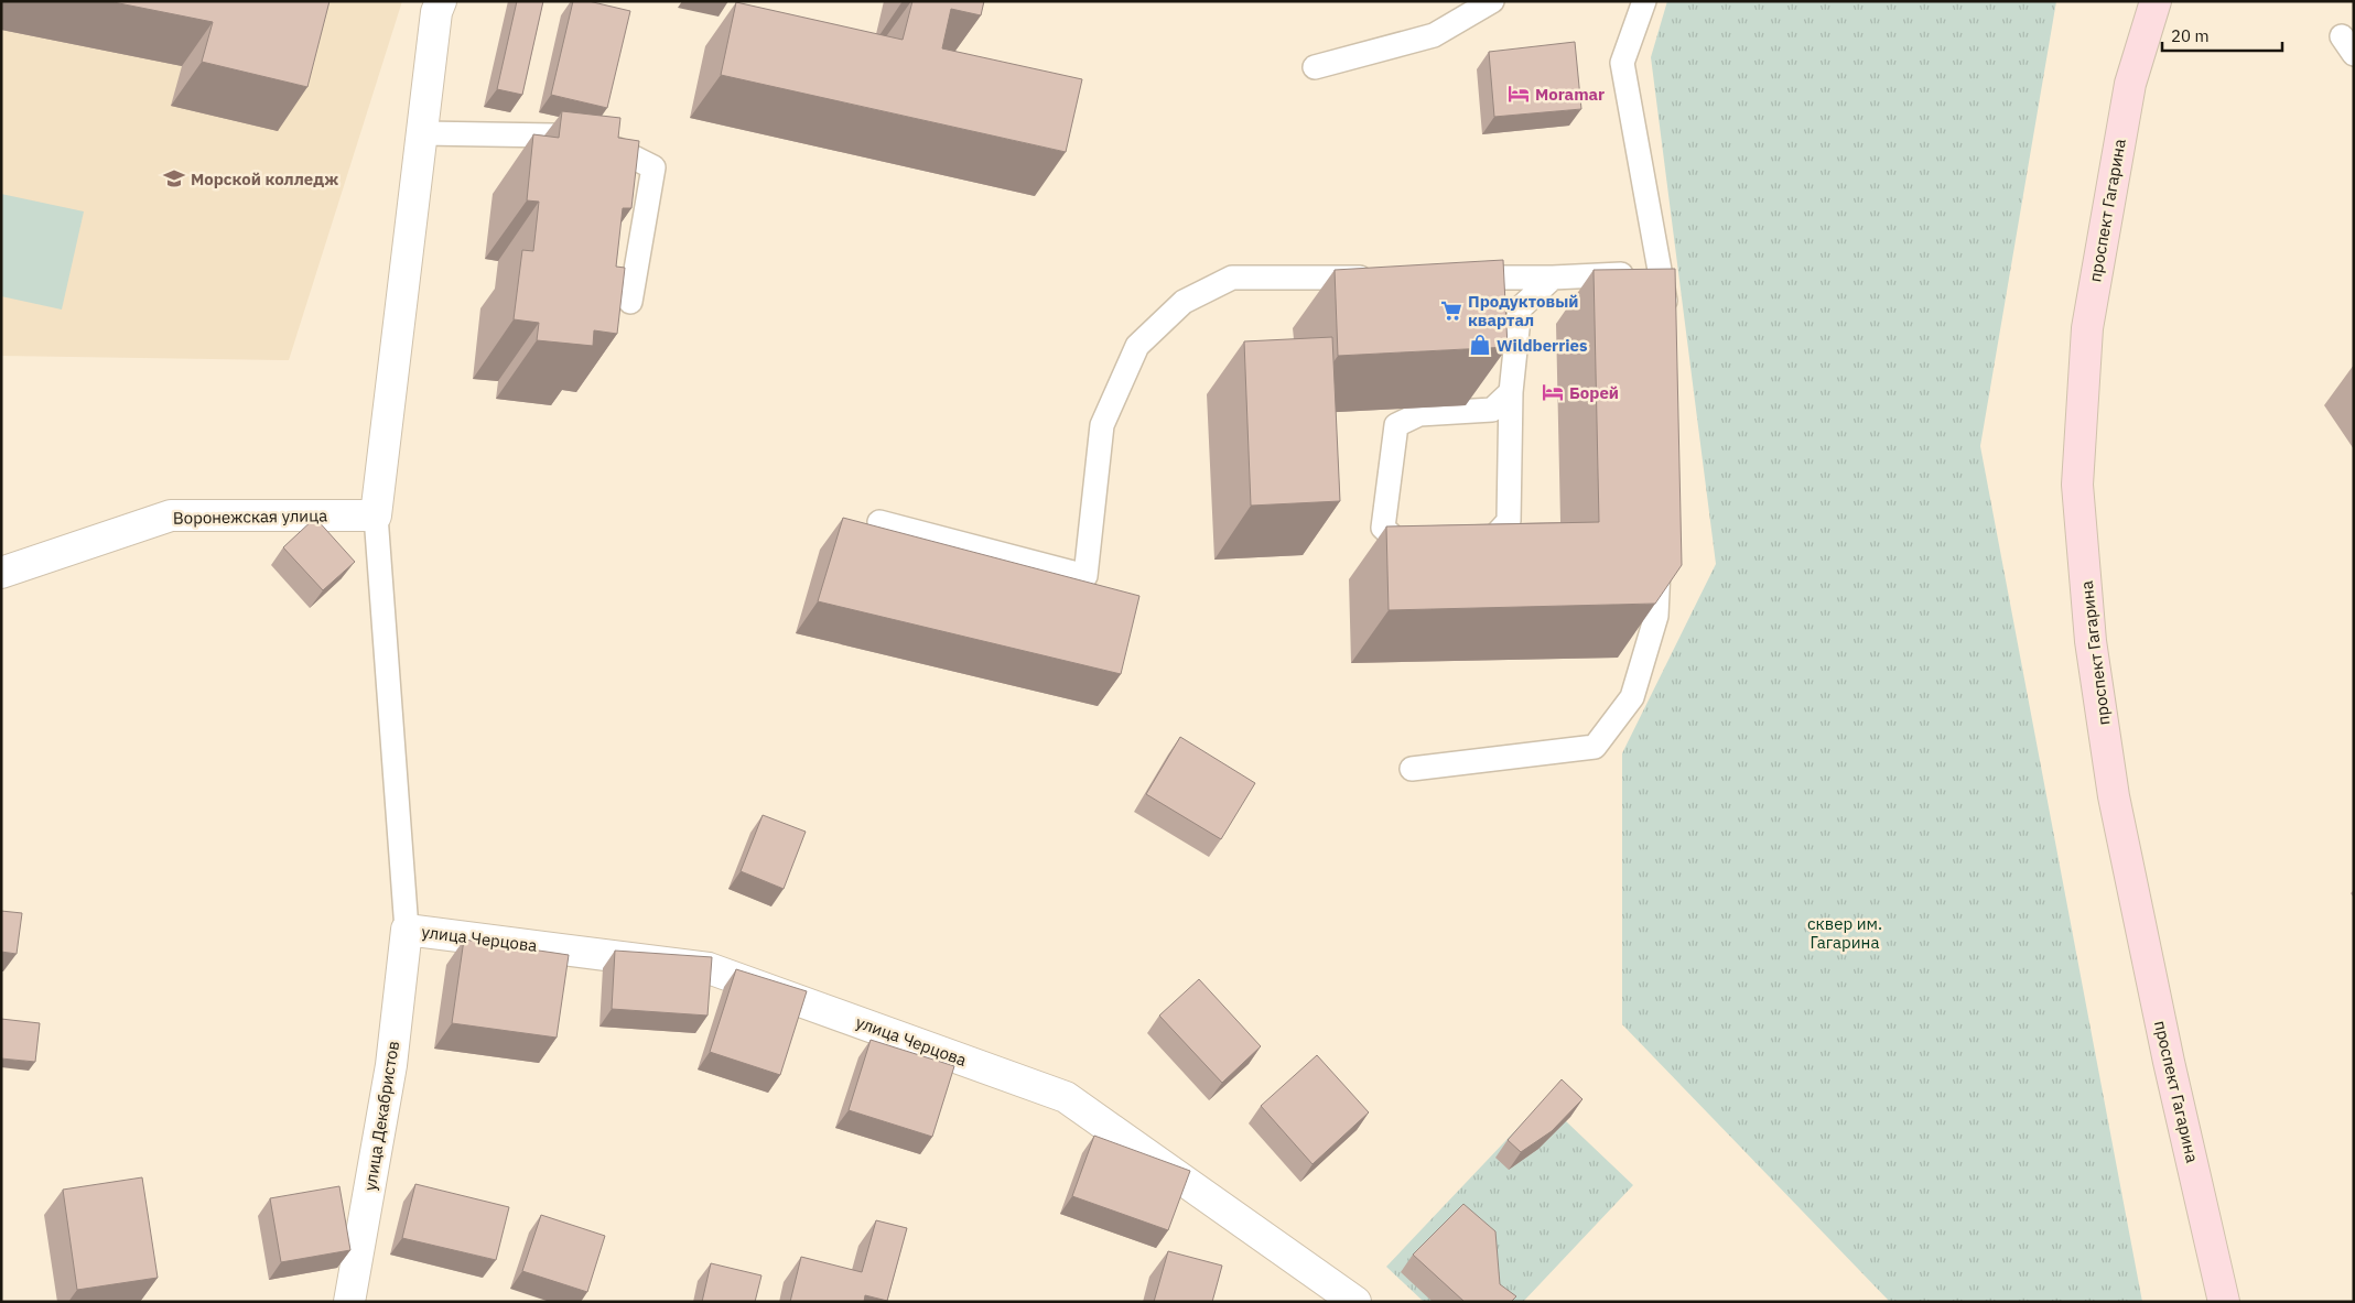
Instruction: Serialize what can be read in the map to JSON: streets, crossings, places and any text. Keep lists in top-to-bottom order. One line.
{"streets":{"main road":["проспект Гагарина"],"street":["Воронежская улица","улица Черцова","улица Декабристов"]},"crossings":[["улица Черцова","улица Декабристов"]],"parks":["сквер им. Гагарина"],"places":{"hotel":["Moramar","Борей"],"school or university":["Морской колледж"],"supermarket":["Продуктовый квартал"],"shop":["Wildberries"]},"scale_bar":"20 m"}
